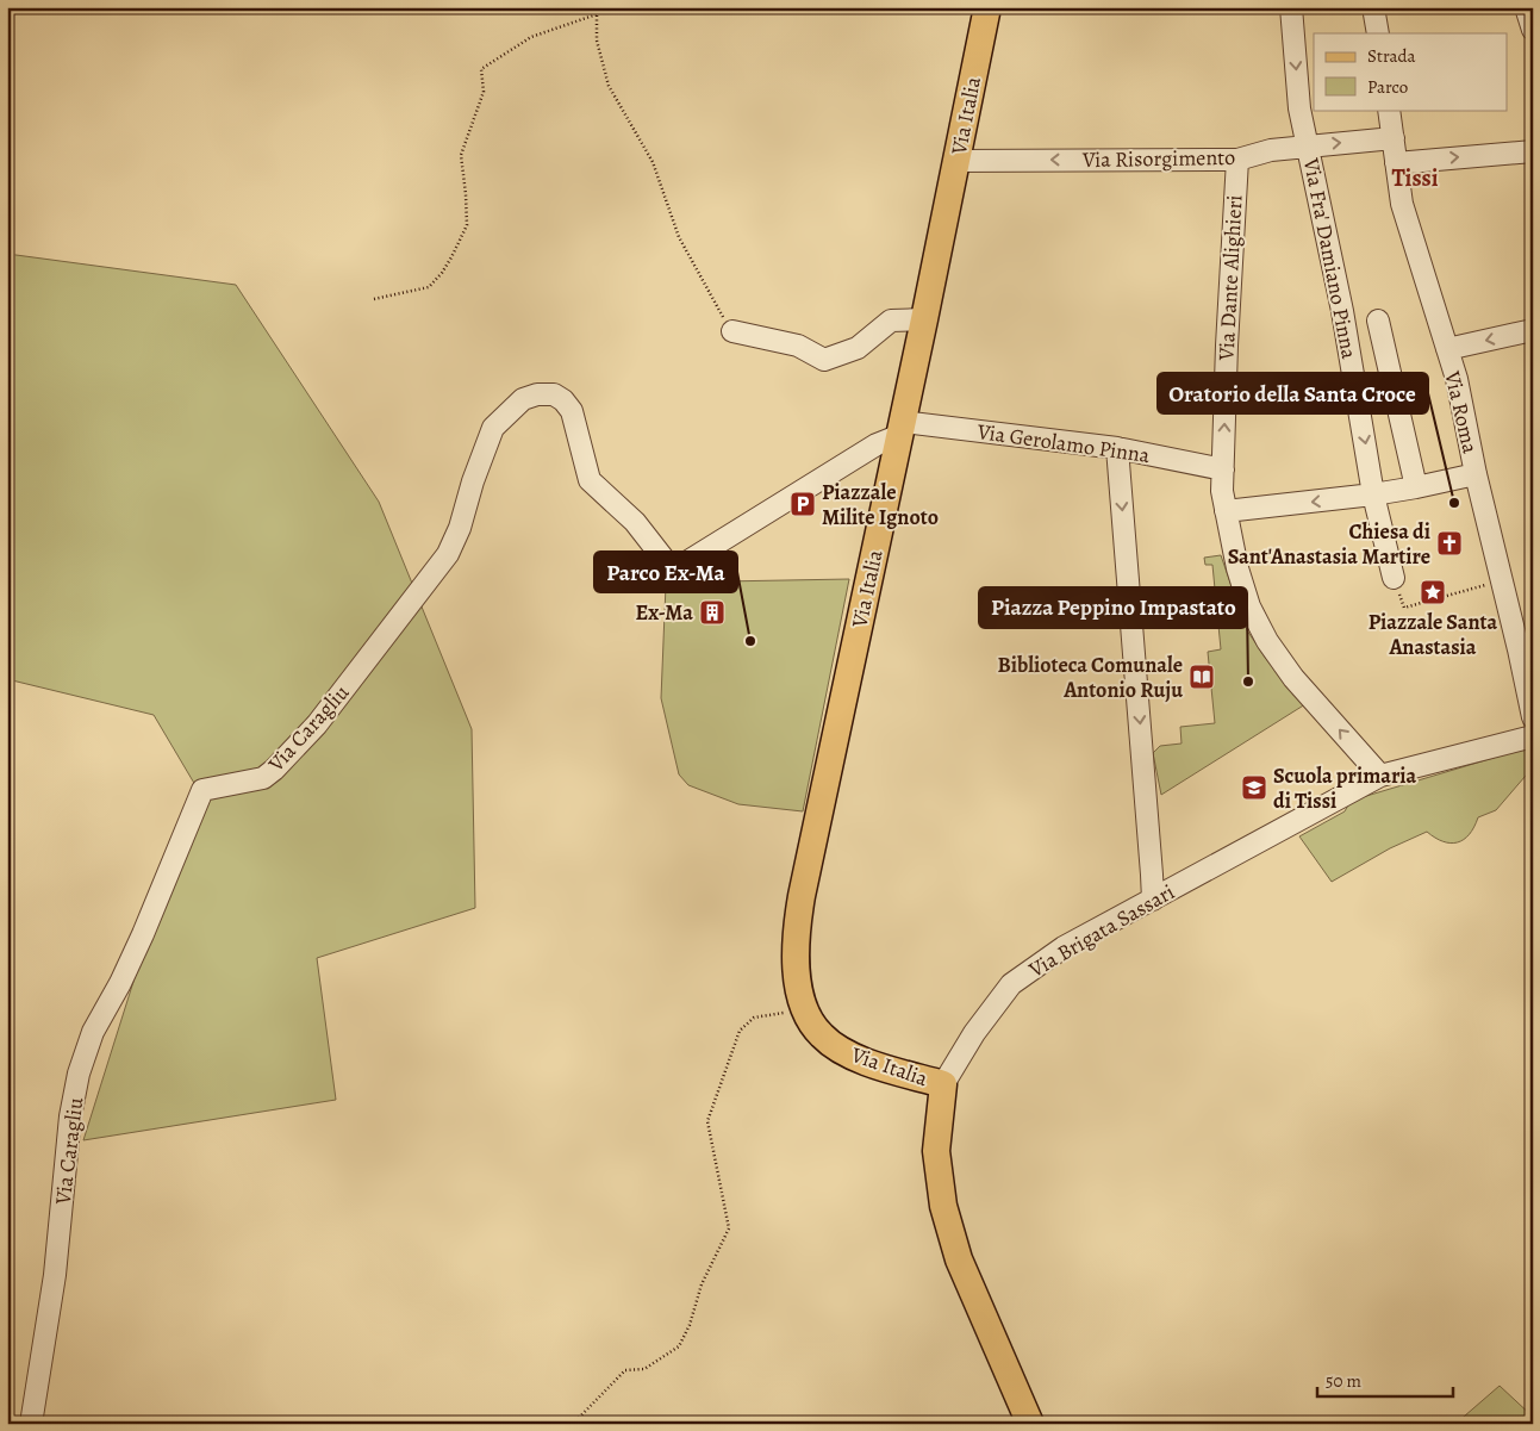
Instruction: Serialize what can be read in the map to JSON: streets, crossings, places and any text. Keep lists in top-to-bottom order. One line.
{"streets":{"main road":["Via Italia","Via Brigata Sassari"],"street":["Via Risorgimento","Via Fra' Damiano Pinna","Via Dante Alighieri","Via Roma","Via Gerolamo Pinna","Via Caragliu"]},"crossings":[["Via Italia","Via Risorgimento"],["Via Italia","Via Gerolamo Pinna"],["Via Italia","Via Caragliu"],["Via Italia","Via Brigata Sassari"],["Via Risorgimento","Via Fra' Damiano Pinna"],["Via Risorgimento","Via Dante Alighieri"],["Via Risorgimento","Via Roma"],["Via Dante Alighieri","Via Gerolamo Pinna"],["Via Dante Alighieri","Via Brigata Sassari"],["Via Roma","Via Brigata Sassari"],["Via Gerolamo Pinna","Via Caragliu"]],"districts":["Tissi"],"places":{"other":["Oratorio della Santa Croce","Parco Ex-Ma","Piazza Peppino Impastato"],"parking":["Piazzale Milite Ignoto"],"church":["Chiesa di Sant'Anastasia Martire"],"place":["Piazzale Santa Anastasia"],"building":["Ex-Ma"],"library":["Biblioteca Comunale Antonio Ruju"],"school or university":["Scuola primaria di Tissi"]},"legend":["Strada","Parco"],"scale_bar":"50 m"}
